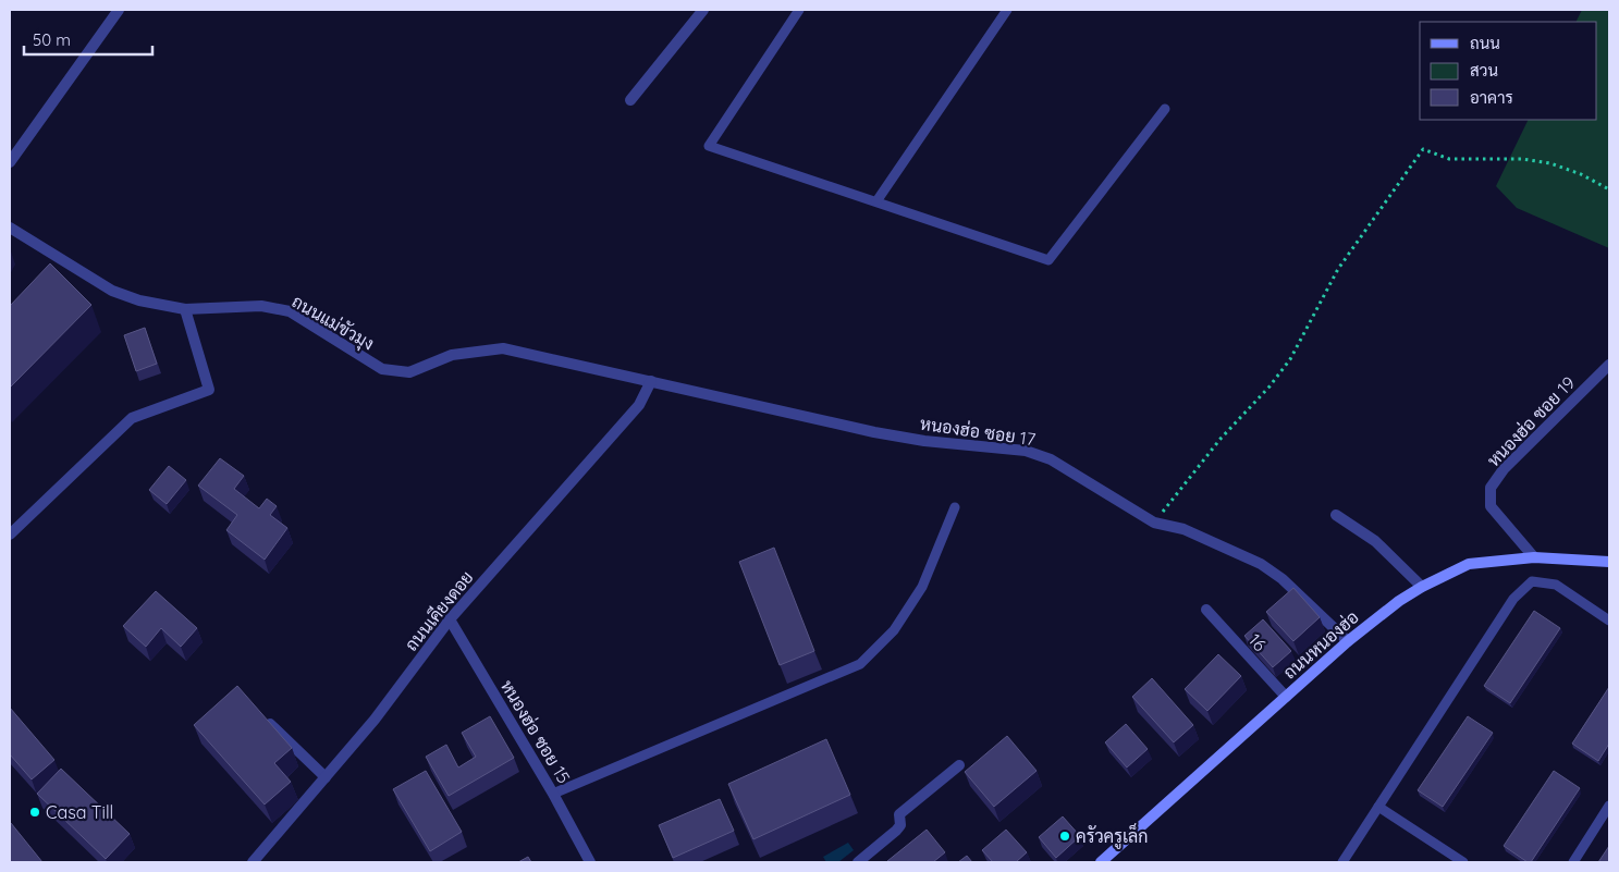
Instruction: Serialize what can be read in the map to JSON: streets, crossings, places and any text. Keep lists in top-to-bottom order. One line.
{"streets":{"street":["ถนนแม่ขัวมุง","หนองฮ่อ ซอย 19","หนองฮ่อ ซอย 17","ถนนเคียงดอย","16","ถนนหนองฮ่อ","หนองฮ่อ ซอย 15"]},"crossings":[["ถนนแม่ขัวมุง","หนองฮ่อ ซอย 17"],["ถนนแม่ขัวมุง","ถนนเคียงดอย"],["หนองฮ่อ ซอย 19","ถนนหนองฮ่อ"],["หนองฮ่อ ซอย 17","ถนนเคียงดอย"],["หนองฮ่อ ซอย 17","ถนนหนองฮ่อ"],["ถนนเคียงดอย","หนองฮ่อ ซอย 15"],["16","ถนนหนองฮ่อ"]],"places":["Casa Till","ครัวครูเล็ก"],"legend":["ถนน","สวน","อาคาร"],"scale_bar":"50 m"}
